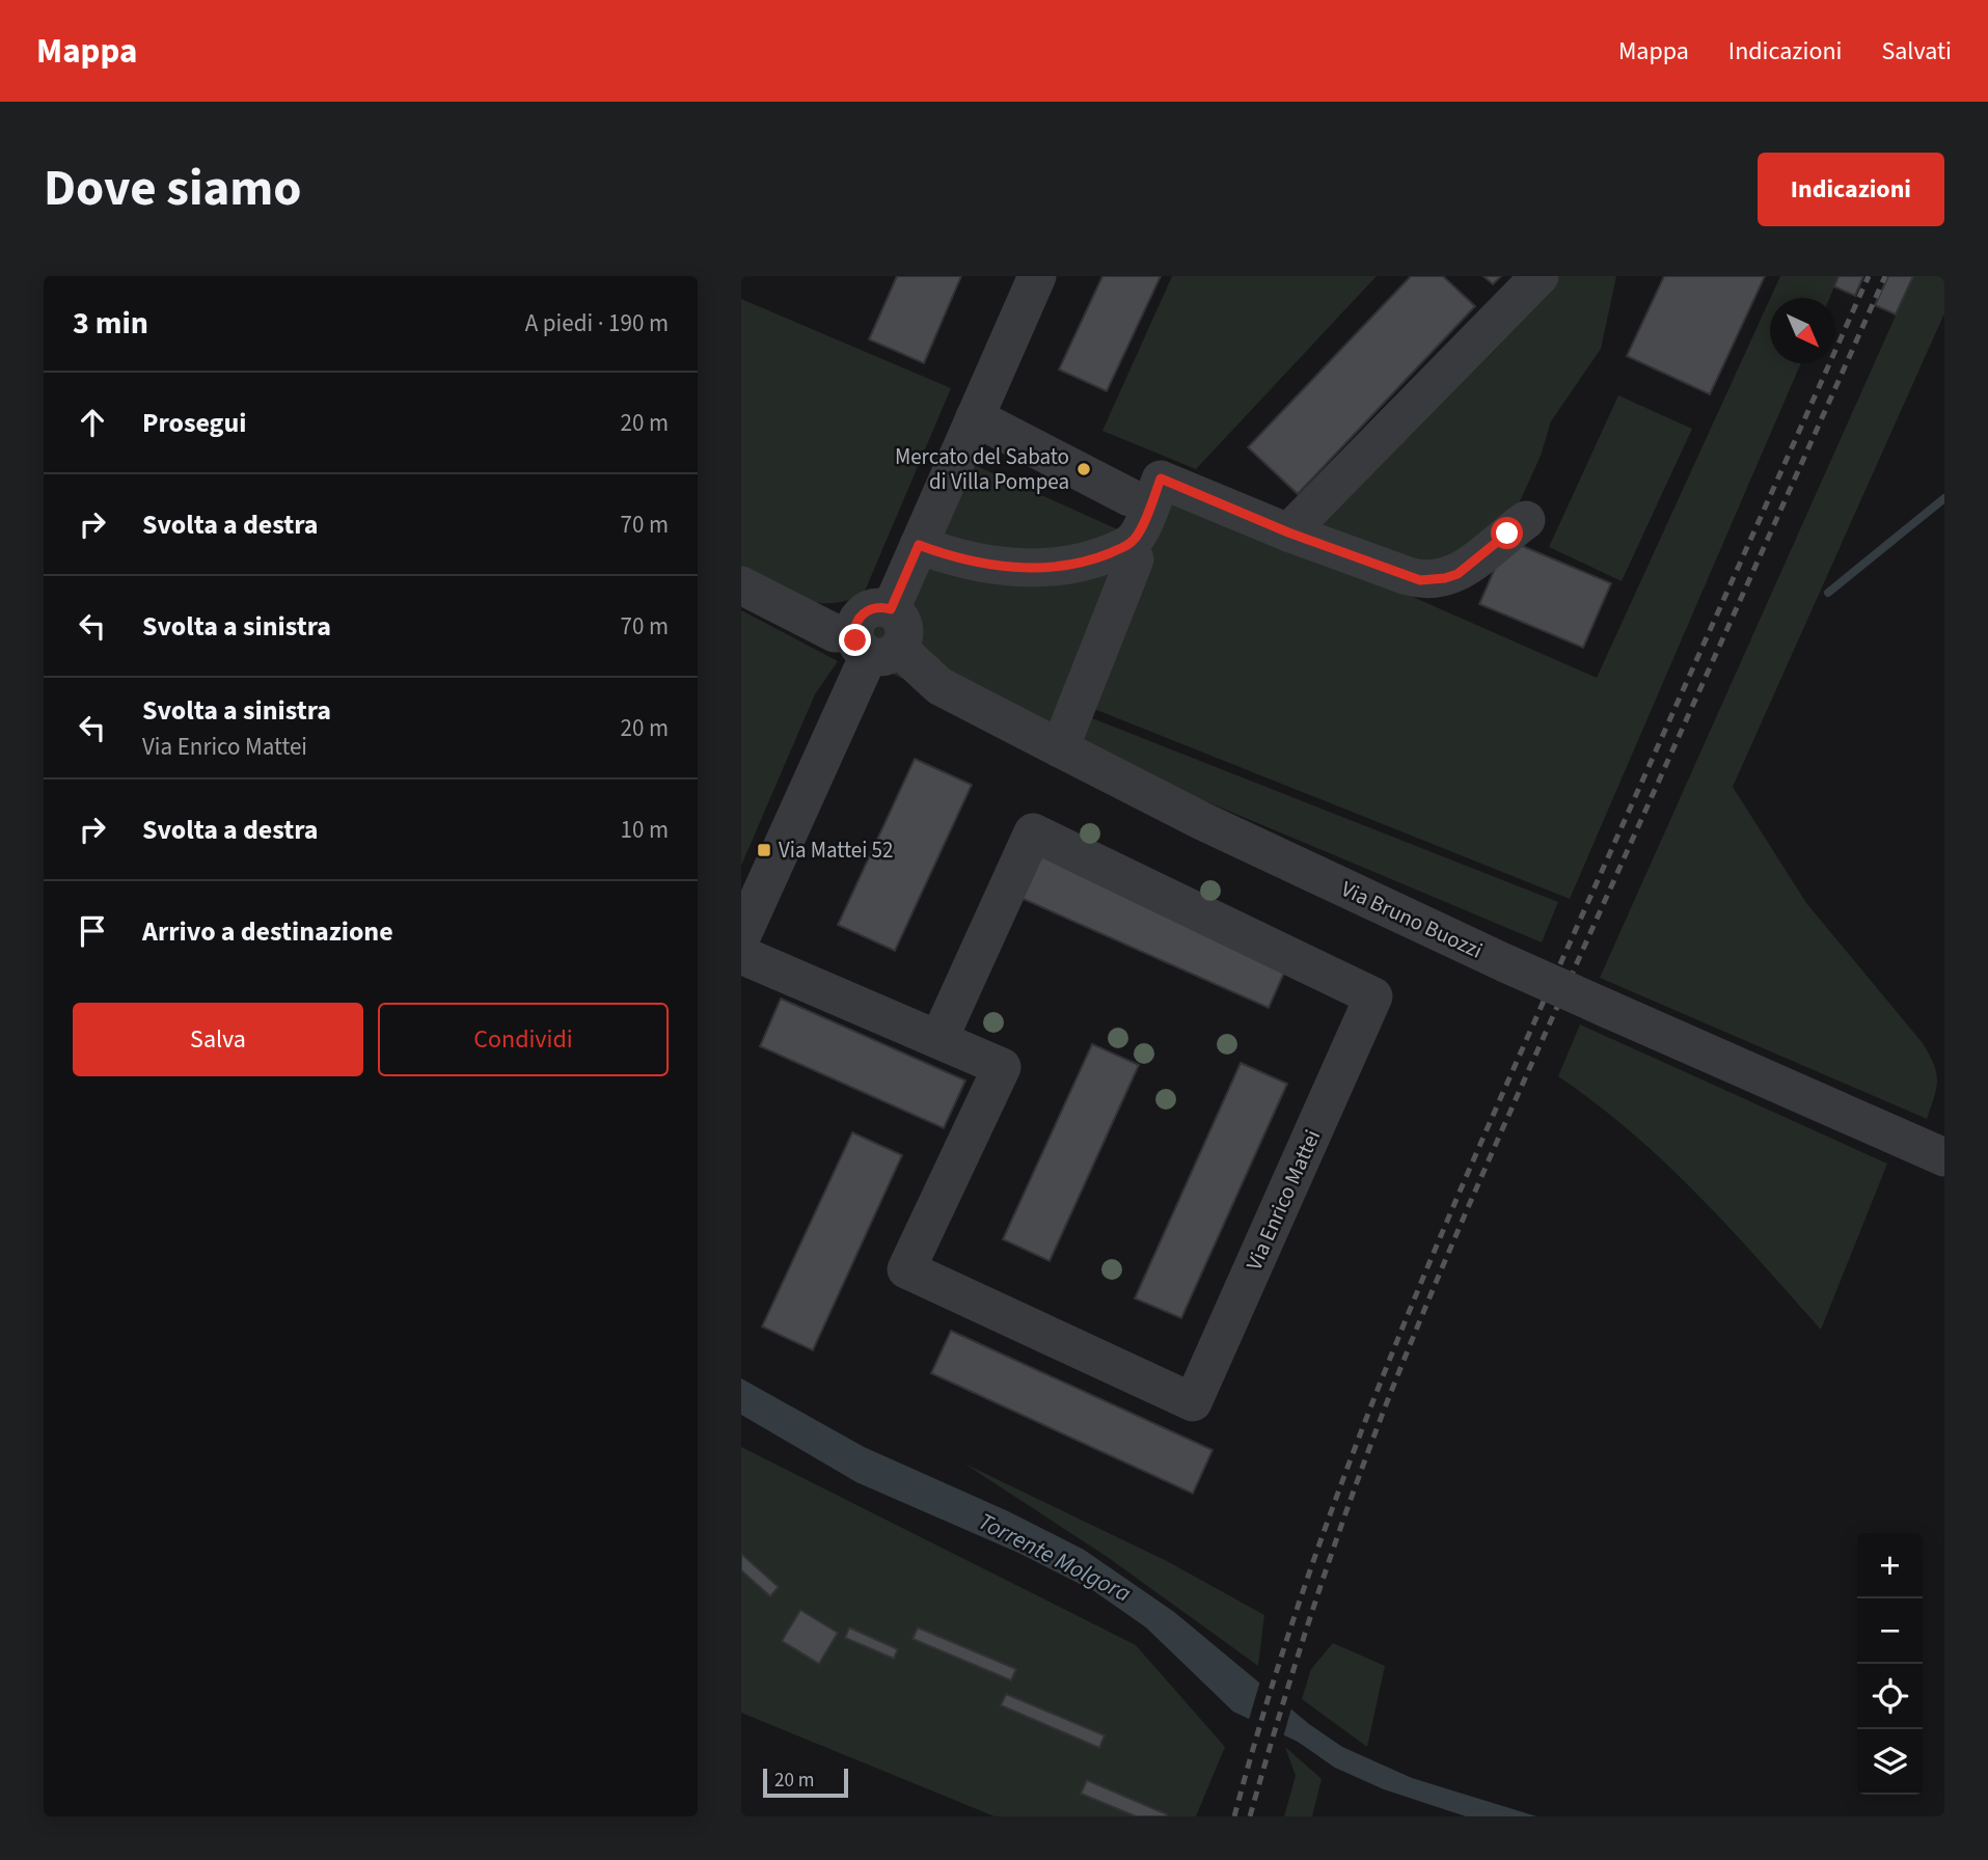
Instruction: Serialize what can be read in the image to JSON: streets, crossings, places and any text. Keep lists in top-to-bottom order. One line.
{"streets":{"street":["Via Bruno Buozzi","Via Enrico Mattei"]},"water":["Torrente Molgora"],"places":{"other":["Mercato del Sabato di Villa Pompea"],"transit":["Via Mattei 52"]},"scale_bar":"20 m","north":"bottom right","page":{"header":"Mappa","nav":["Mappa","Indicazioni","Salvati"],"title":"Dove siamo","buttons":["Indicazioni",["Salva","Condividi"]],"heading":["3 min","A piedi · 190 m"],"list":[["Prosegui","20 m"],["Svolta a destra","70 m"],["Svolta a sinistra","70 m"],["Svolta a sinistra","Via Enrico Mattei","20 m"],["Svolta a destra","10 m"],"Arrivo a destinazione"],"map_buttons":["+","−"],"scale":"20 m"}}
